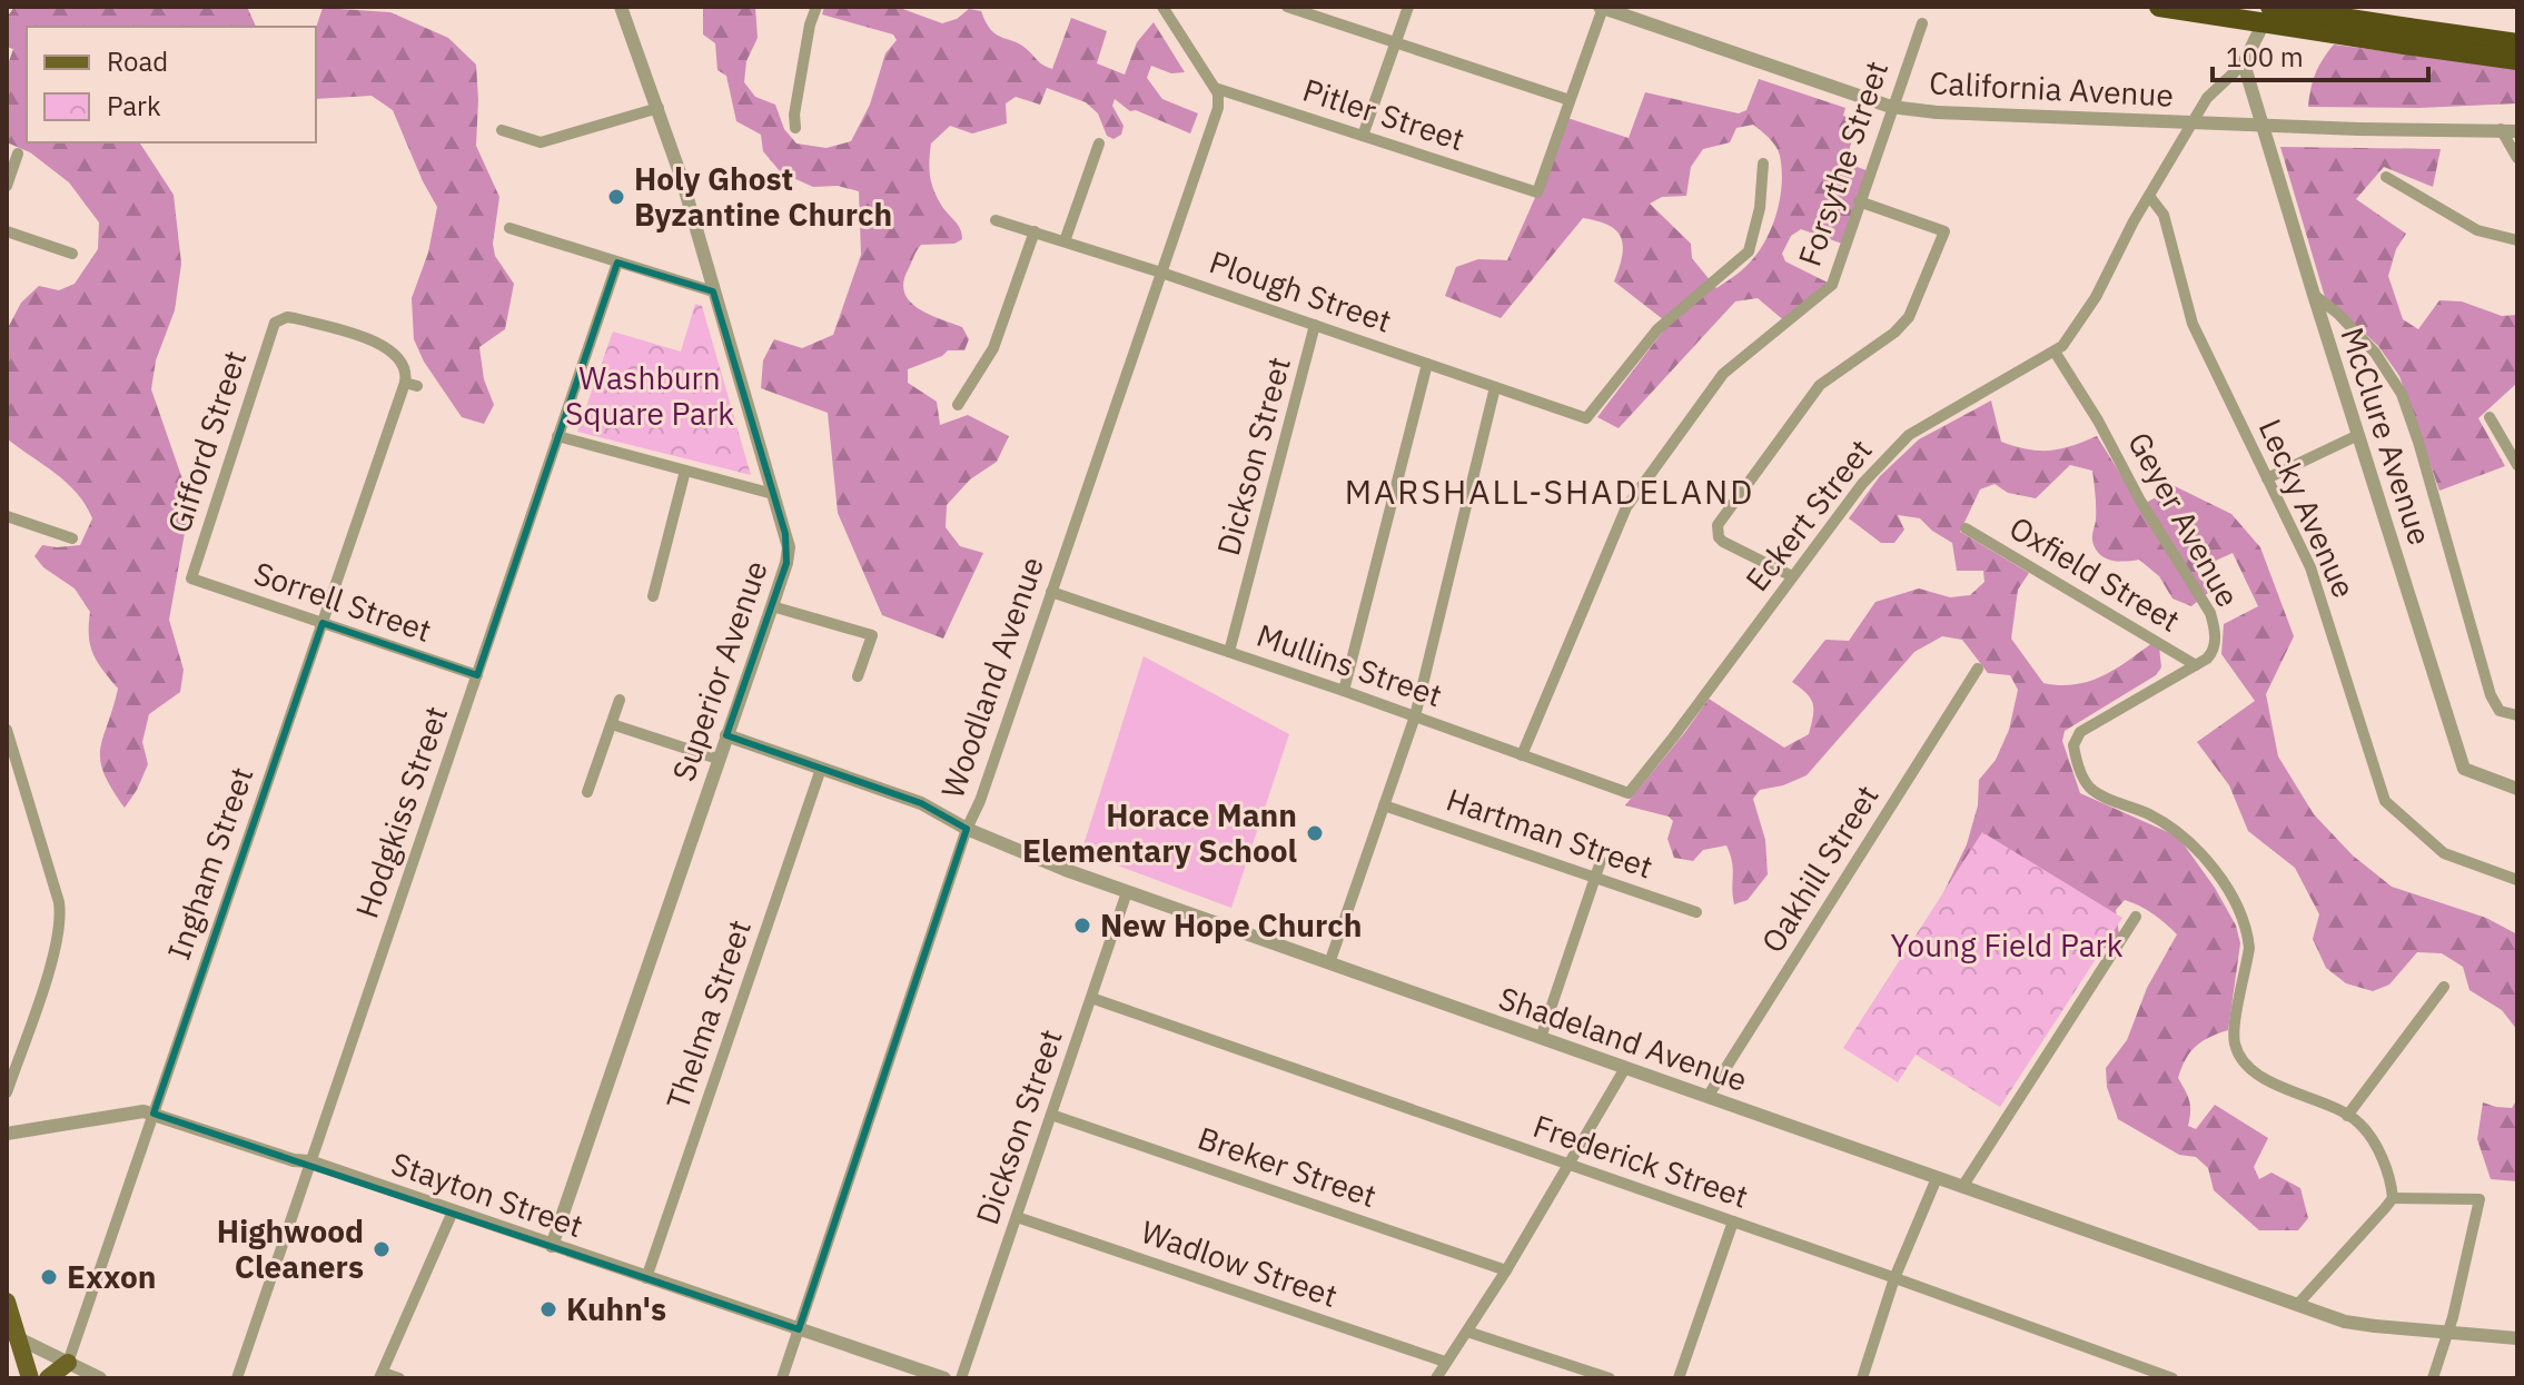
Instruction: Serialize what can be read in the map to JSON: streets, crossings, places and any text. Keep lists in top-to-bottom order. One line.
{"streets":{"street":["California Avenue","Pitler Street","Forsythe Street","Plough Street","McClure Avenue","Gifford Street","Dickson Street","Lecky Avenue","Eckert Street","Geyer Avenue","Oxfield Street","Sorrell Street","Mullins Street","Superior Avenue","Woodland Avenue","Hodgkiss Street","Hartman Street","Ingham Street","Oakhill Street","Thelma Street","Shadeland Avenue","Frederick Street","Breker Street","Stayton Street","Wadlow Street"]},"crossings":[["California Avenue","Forsythe Street"],["Pitler Street","Woodland Avenue"],["Forsythe Street","Mullins Street"],["Plough Street","Dickson Street"],["Plough Street","Woodland Avenue"],["McClure Avenue","Eckert Street"],["Gifford Street","Sorrell Street"],["Gifford Street","Ingham Street"],["Dickson Street","Mullins Street"],["Dickson Street","Shadeland Avenue"],["Dickson Street","Frederick Street"],["Dickson Street","Breker Street"],["Dickson Street","Wadlow Street"],["Lecky Avenue","Eckert Street"],["Eckert Street","Geyer Avenue"],["Eckert Street","Mullins Street"],["Geyer Avenue","Oxfield Street"],["Sorrell Street","Hodgkiss Street"],["Sorrell Street","Ingham Street"],["Mullins Street","Woodland Avenue"],["Superior Avenue","Shadeland Avenue"],["Superior Avenue","Stayton Street"],["Woodland Avenue","Shadeland Avenue"],["Woodland Avenue","Stayton Street"],["Hodgkiss Street","Stayton Street"],["Ingham Street","Stayton Street"],["Oakhill Street","Shadeland Avenue"],["Thelma Street","Shadeland Avenue"],["Thelma Street","Stayton Street"]],"districts":["MARSHALL-SHADELAND"],"parks":["Washburn Square Park","Young Field Park"],"places":["Holy Ghost Byzantine Church","Horace Mann Elementary School","New Hope Church","Highwood Cleaners","Exxon","Kuhn's"],"legend":["Road","Park"],"scale_bar":"100 m"}
